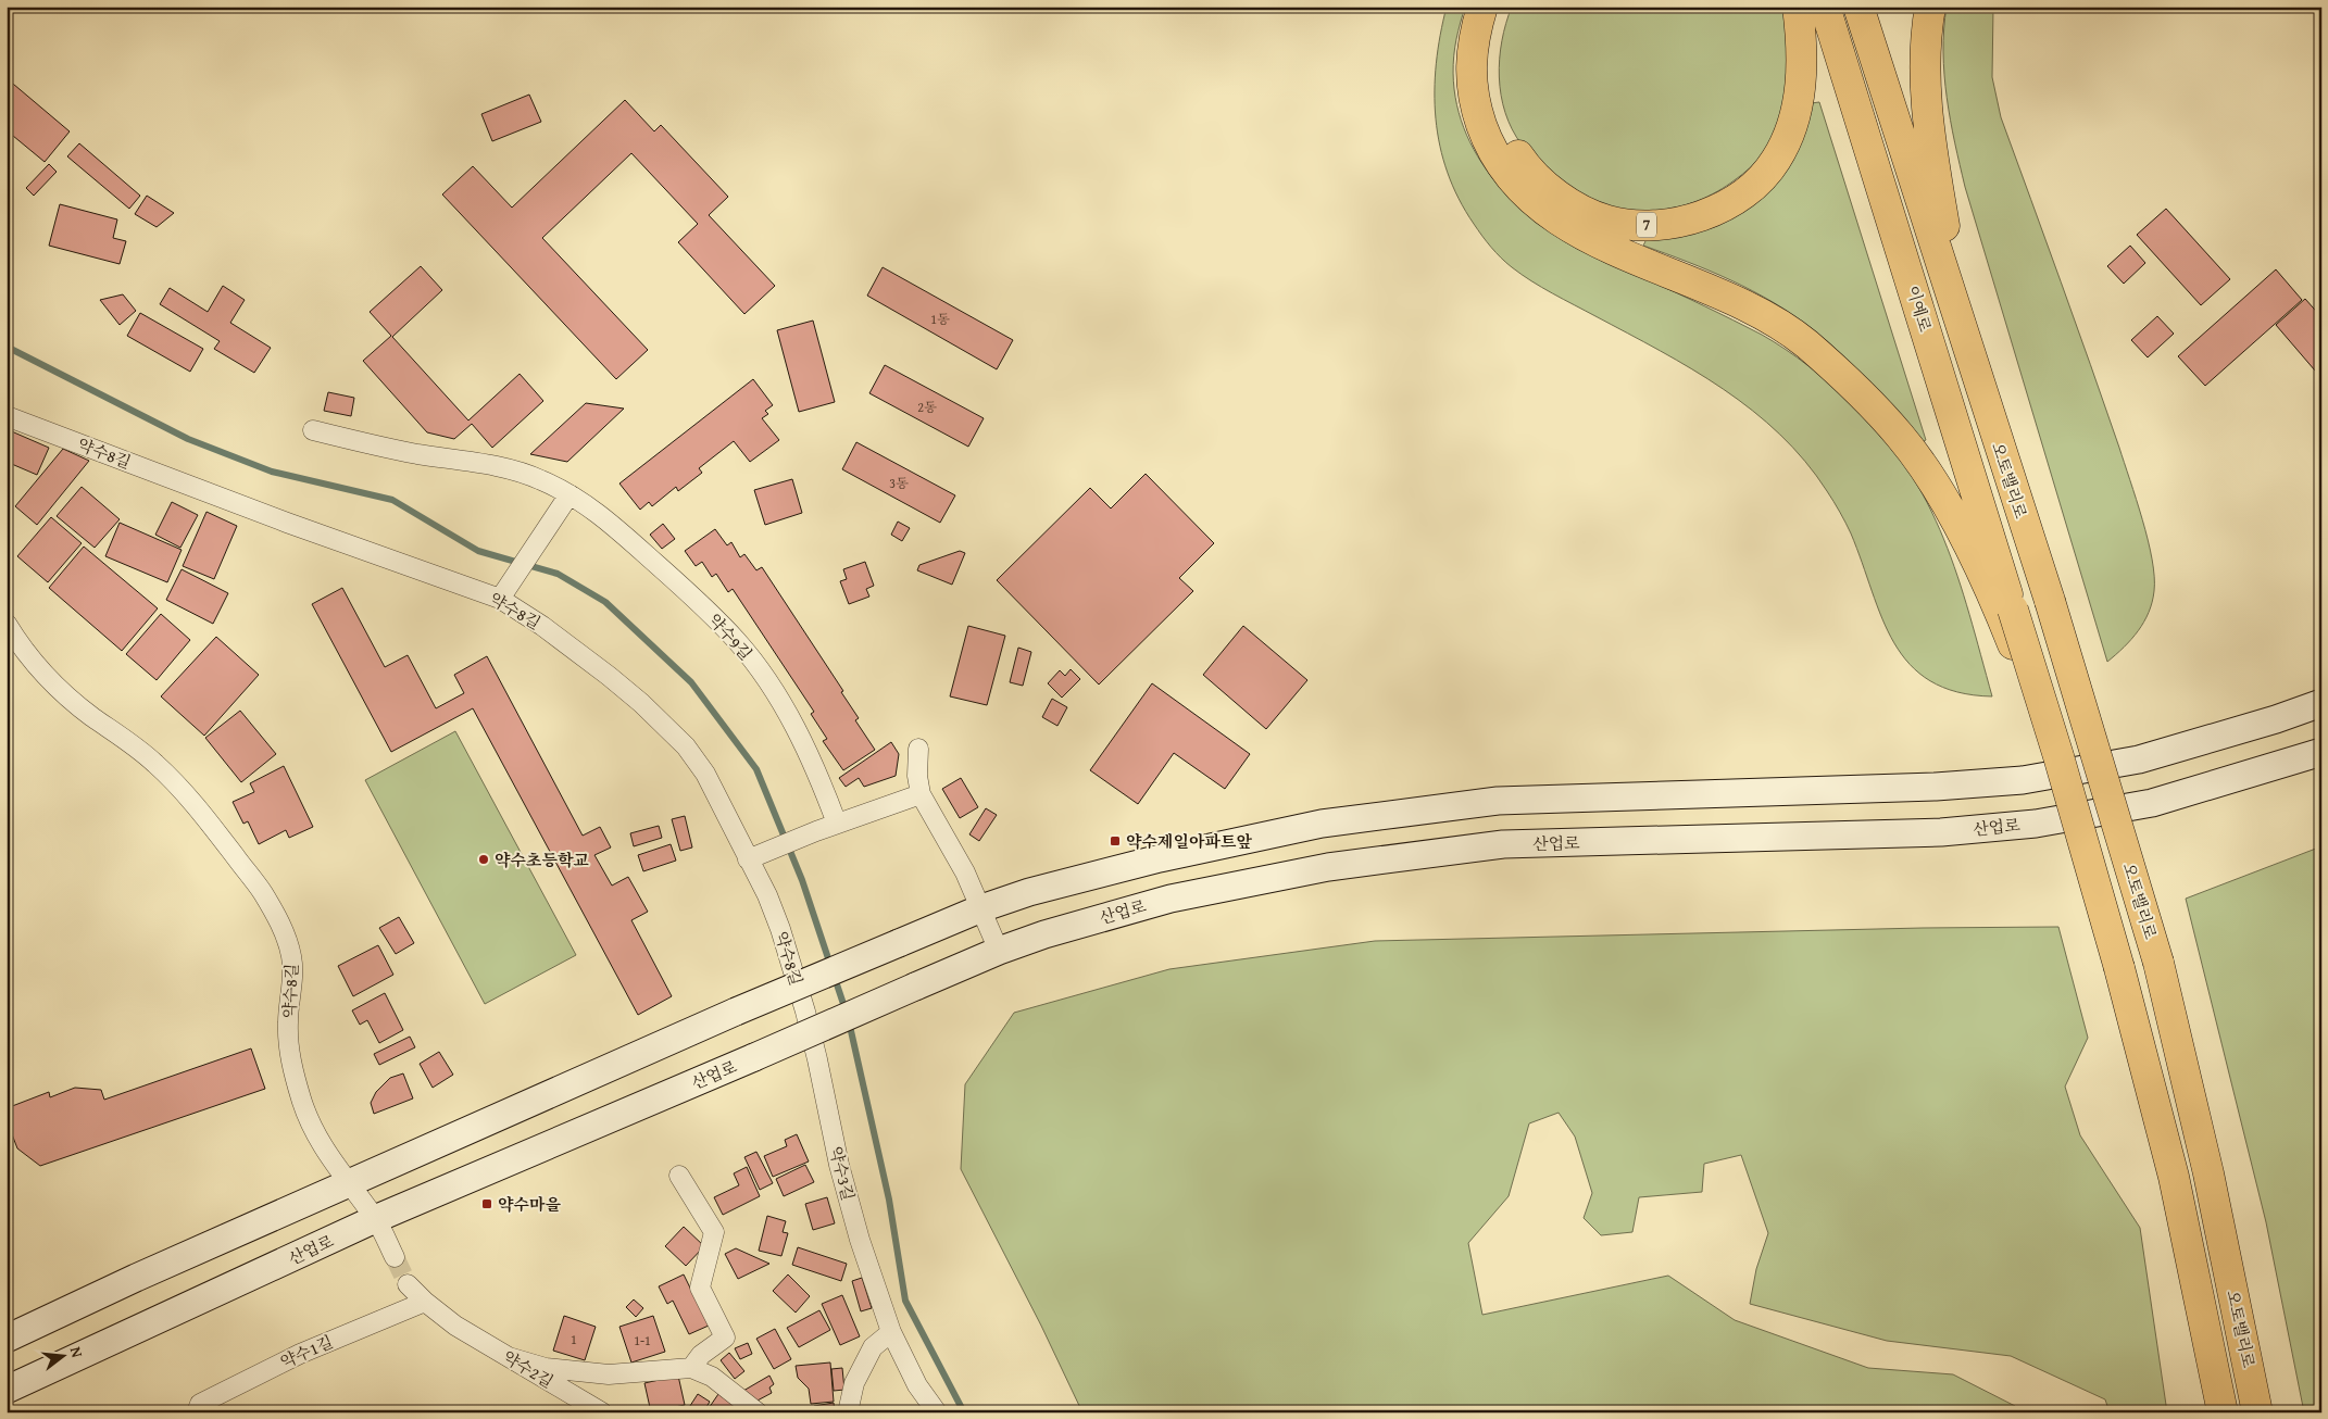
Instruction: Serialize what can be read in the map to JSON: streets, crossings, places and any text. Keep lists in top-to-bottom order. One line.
{"streets":{"highway":["7","이예로","오토밸리로"],"main road":["산업로"],"street":["약수8길","약수9길","약수3길","약수1길","약수2길"]},"crossings":[["이예로","오토밸리로"],["약수8길","산업로"],["약수8길","약수3길"],["약수1길","약수2길"]],"places":{"transit":["약수제일아파트앞","약수마을"],"other":["약수초등학교"]},"house_numbers":["1동","2동","3동","1","1-1"],"north":"right"}
